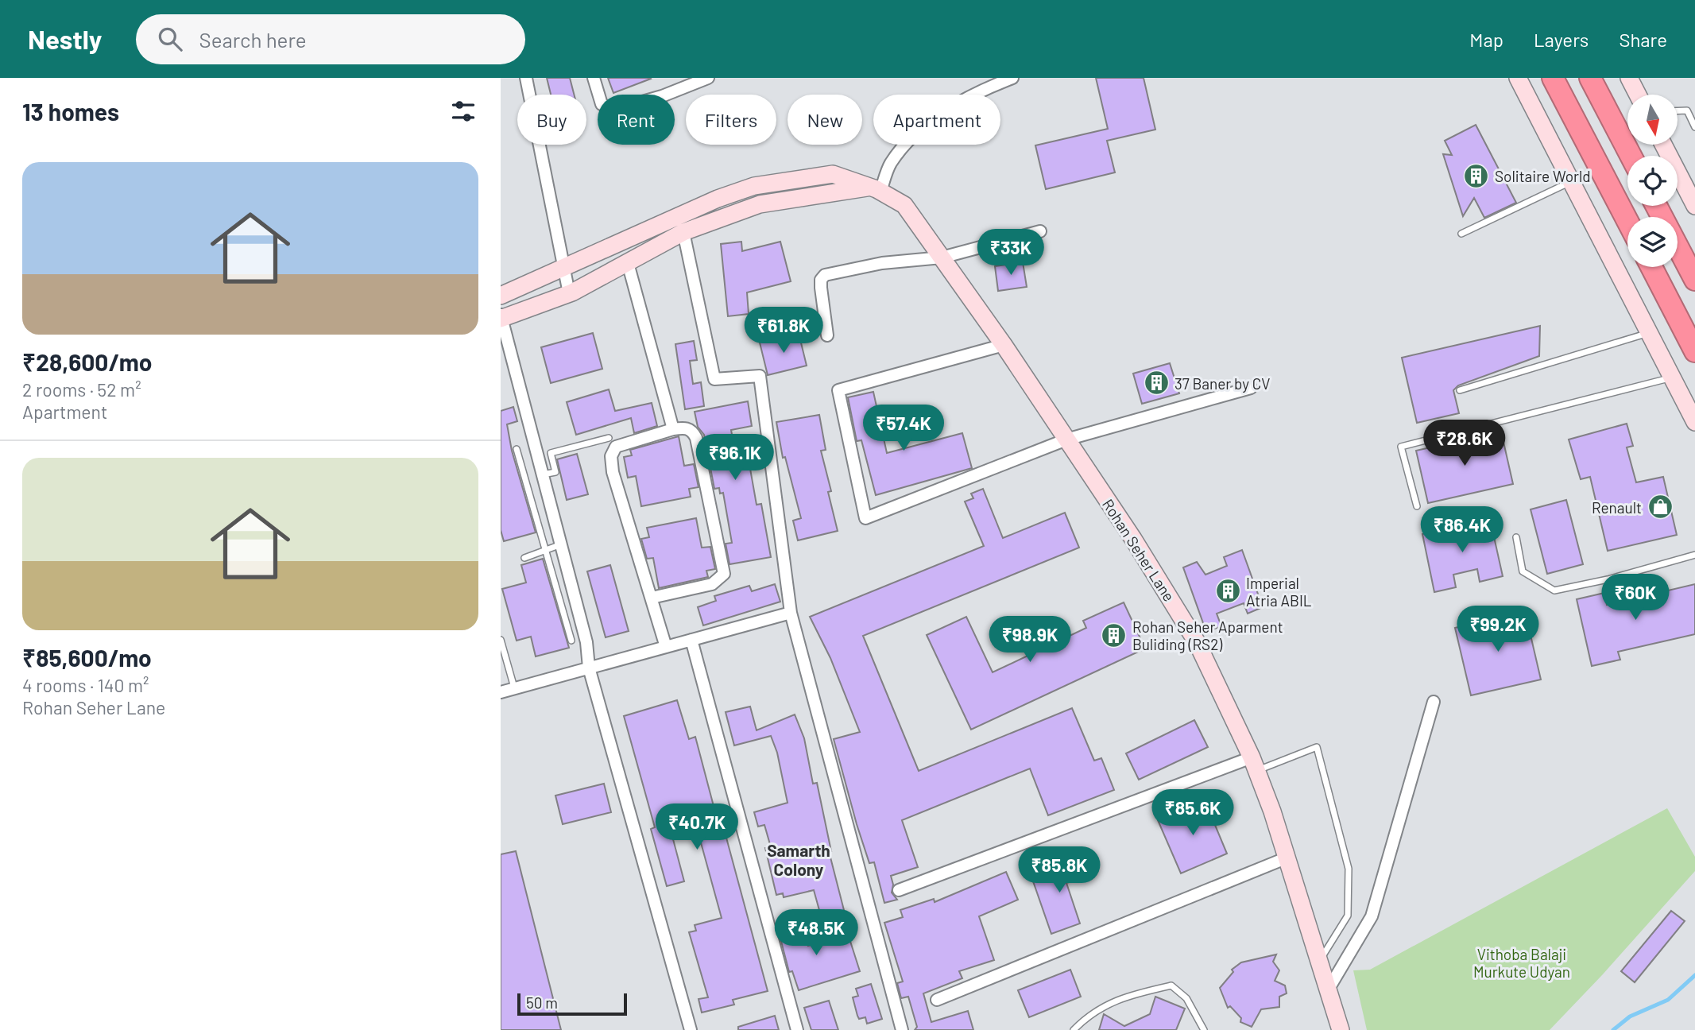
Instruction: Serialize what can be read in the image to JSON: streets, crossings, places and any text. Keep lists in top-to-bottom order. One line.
{"streets":{"street":["Rohan Seher Lane"]},"districts":["Samarth Colony"],"parks":["Vithoba Balaji Murkute Udyan"],"places":{"building":["Solitaire World","37 Baner by CV","Imperial Atria ABIL","Rohan Seher Aparment Buliding (RS2)"],"shop":["Renault"]},"scale_bar":"50 m","north":"bottom","page":{"header":"Nestly","search":"Search here","nav":["Map","Layers","Share"],"heading":"13 homes","chip":["Buy","Rent","Filters","New","Apartment"],"list":[{"name":"₹28,600/mo","note":"2 rooms · 52 m² · Apartment"},{"name":"₹85,600/mo","note":"4 rooms · 140 m² · Rohan Seher Lane"}],"price":["₹33K","₹61.8K","₹57.4K","₹28.6K","₹96.1K","₹86.4K","₹60K","₹99.2K","₹98.9K","₹85.6K","₹40.7K","₹85.8K","₹48.5K"],"scale":"50 m"}}
